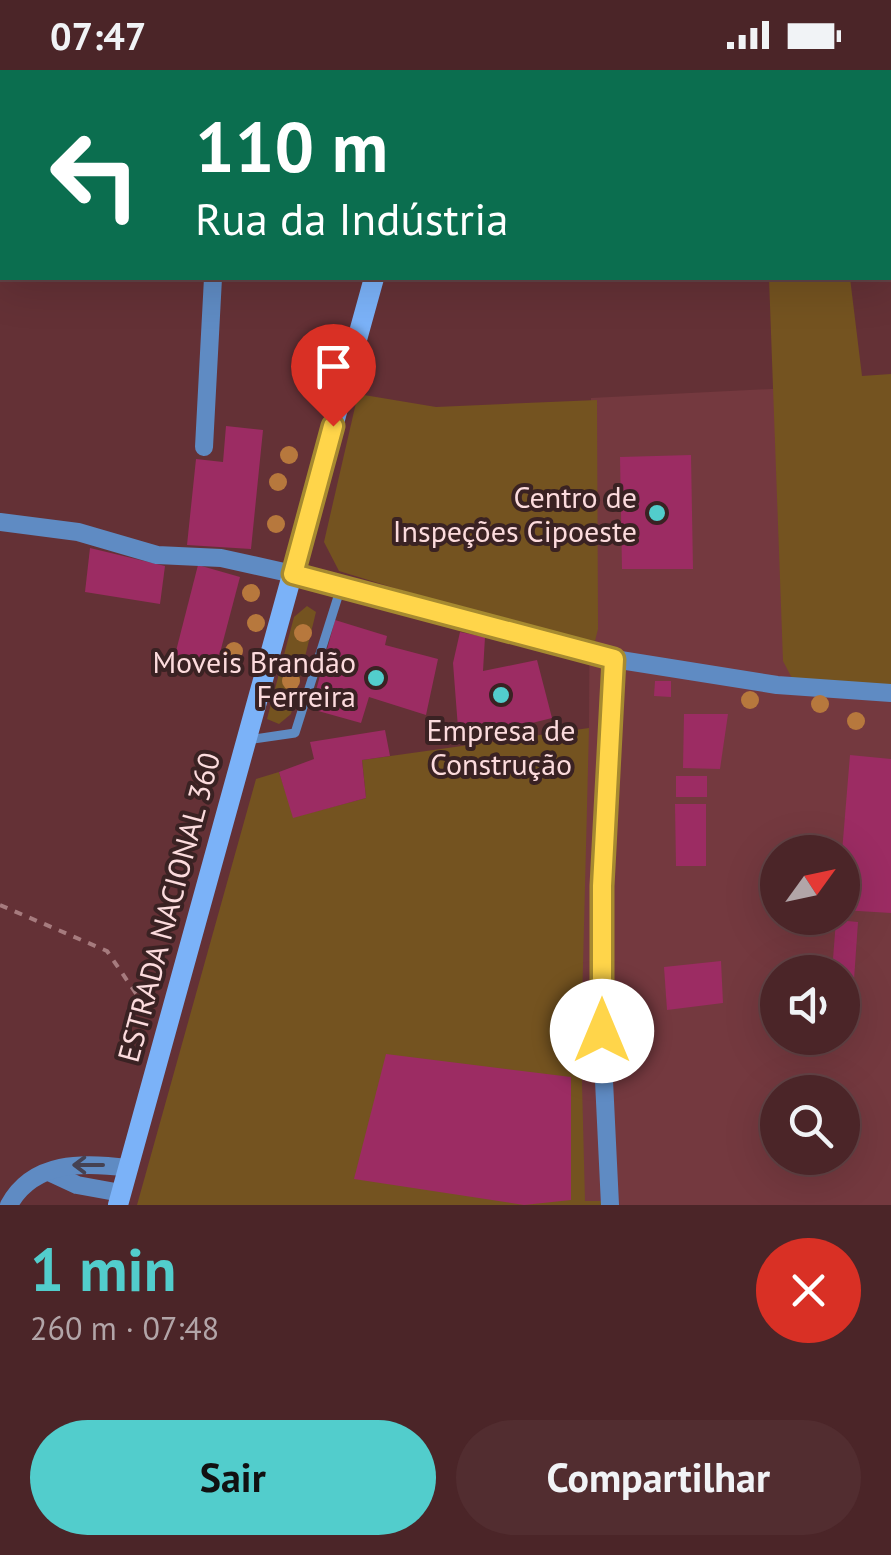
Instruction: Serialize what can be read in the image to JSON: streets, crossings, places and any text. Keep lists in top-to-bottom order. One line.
{"streets":{"main road":["ESTRADA NACIONAL 360"]},"places":["Centro de Inspeções Cipoeste","Moveis Brandão Ferreira","Empresa de Construção"],"north":"top right","page":{"status":"07:47","turn":["110 m","Rua da Indústria"],"heading":["1 min","260 m · 07:48"],"buttons":["Sair","Compartilhar"]}}
